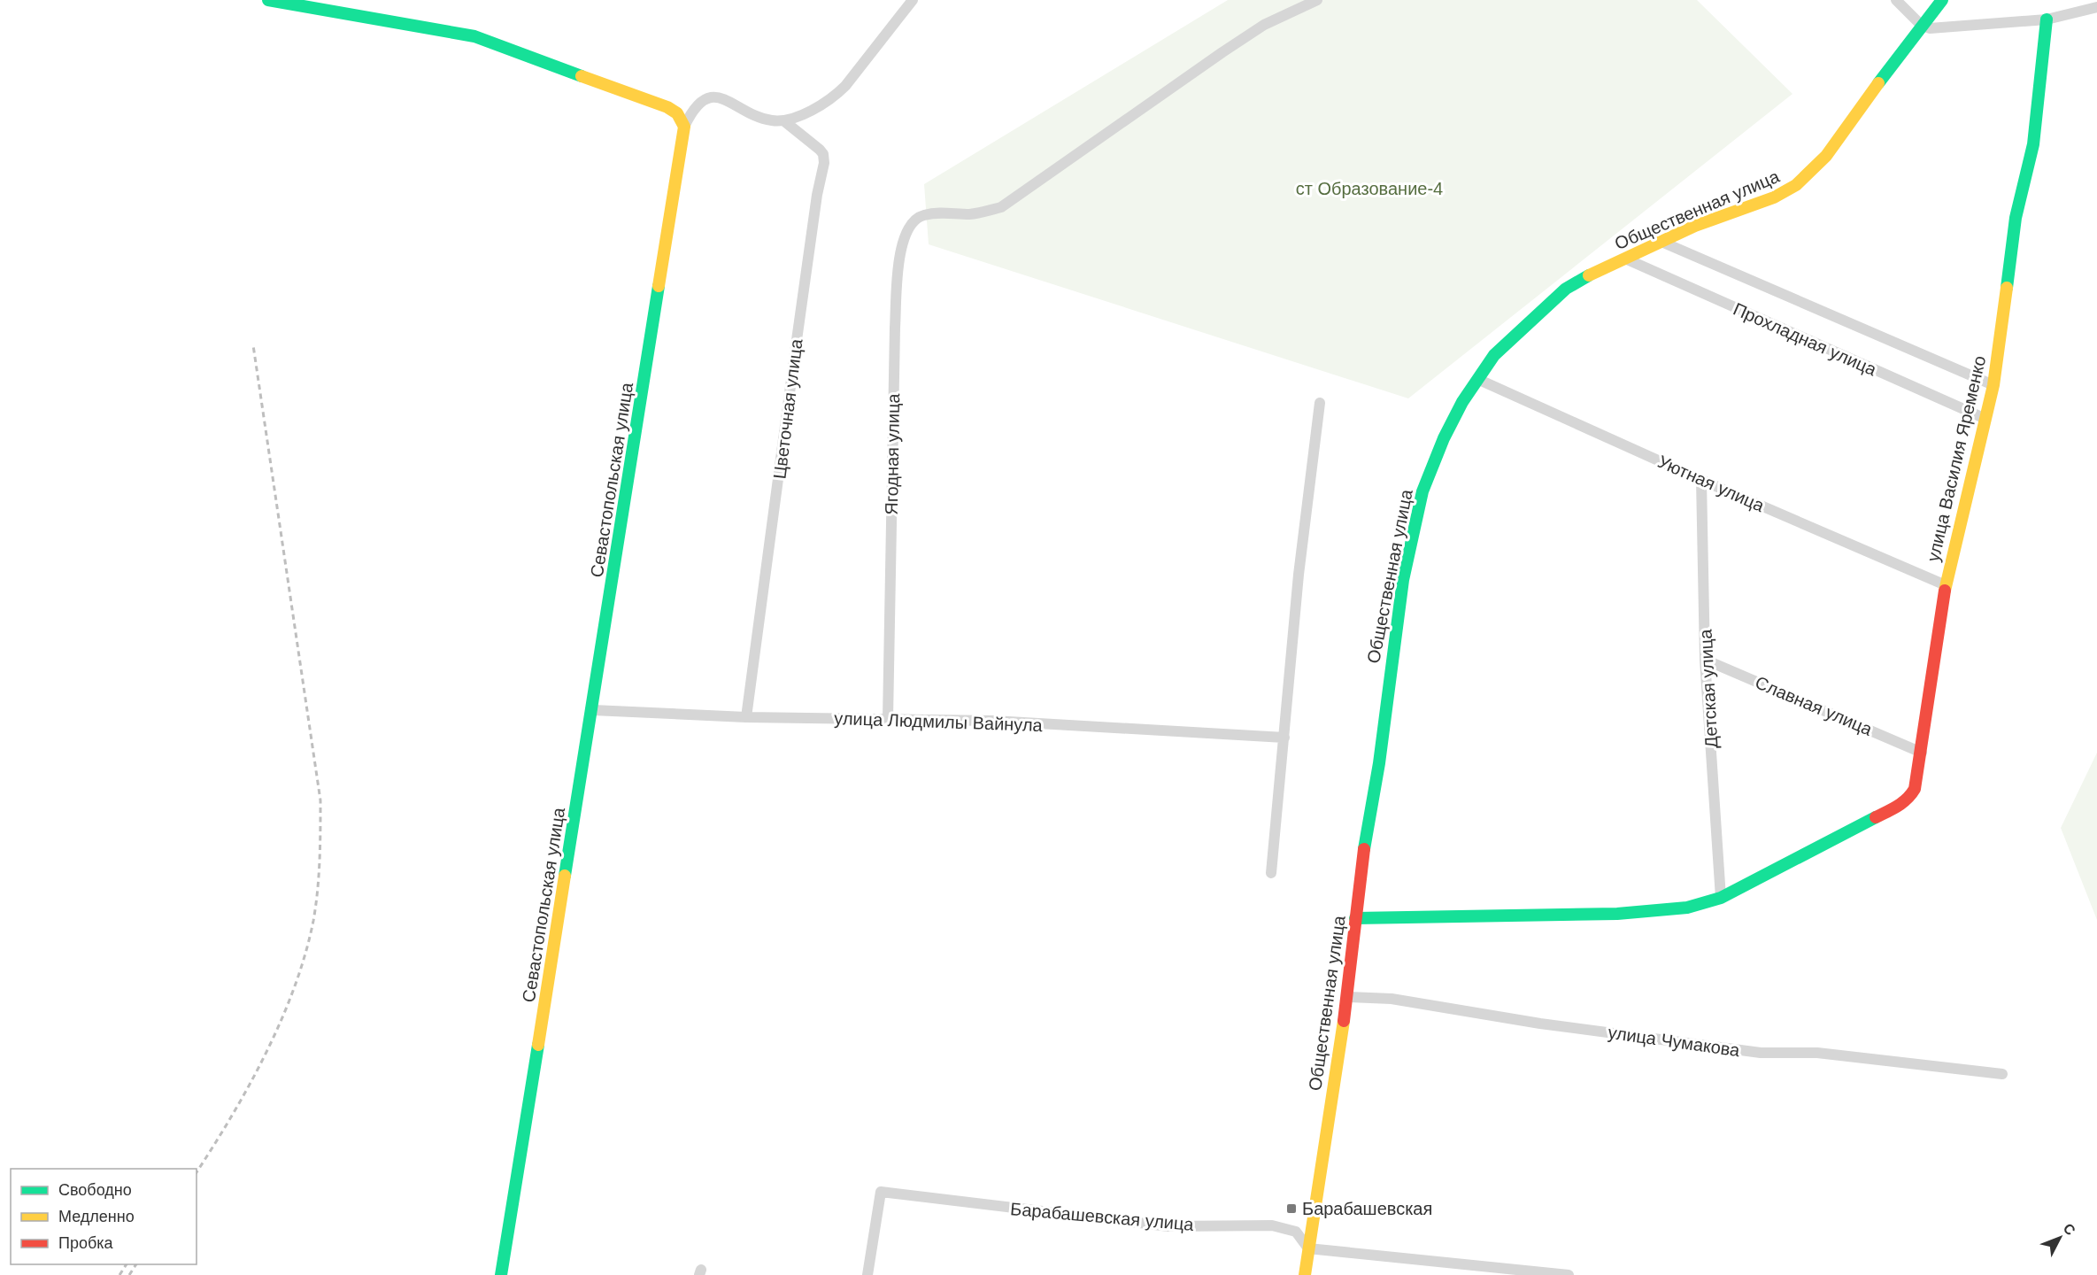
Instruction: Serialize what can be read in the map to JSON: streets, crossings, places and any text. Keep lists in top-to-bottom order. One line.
{"streets":{"street":["Общественная улица","Прохладная улица","Цветочная улица","Ягодная улица","улица Василия Яременко","Севастопольская улица","Уютная улица","Детская улица","Славная улица","улица Людмилы Вайнула","улица Чумакова","Барабашевская улица"]},"crossings":[["Общественная улица","Прохладная улица"],["Общественная улица","Уютная улица"],["Общественная улица","улица Чумакова"],["Общественная улица","Барабашевская улица"],["Прохладная улица","улица Василия Яременко"],["Цветочная улица","улица Людмилы Вайнула"],["Ягодная улица","улица Людмилы Вайнула"],["улица Василия Яременко","Уютная улица"],["улица Василия Яременко","Детская улица"],["улица Василия Яременко","Славная улица"],["Севастопольская улица","улица Людмилы Вайнула"],["Уютная улица","Детская улица"],["Детская улица","Славная улица"]],"parks":["ст Образование-4"],"places":{"transit":["Барабашевская"]},"legend":["Свободно","Медленно","Пробка"],"north":"top right"}
